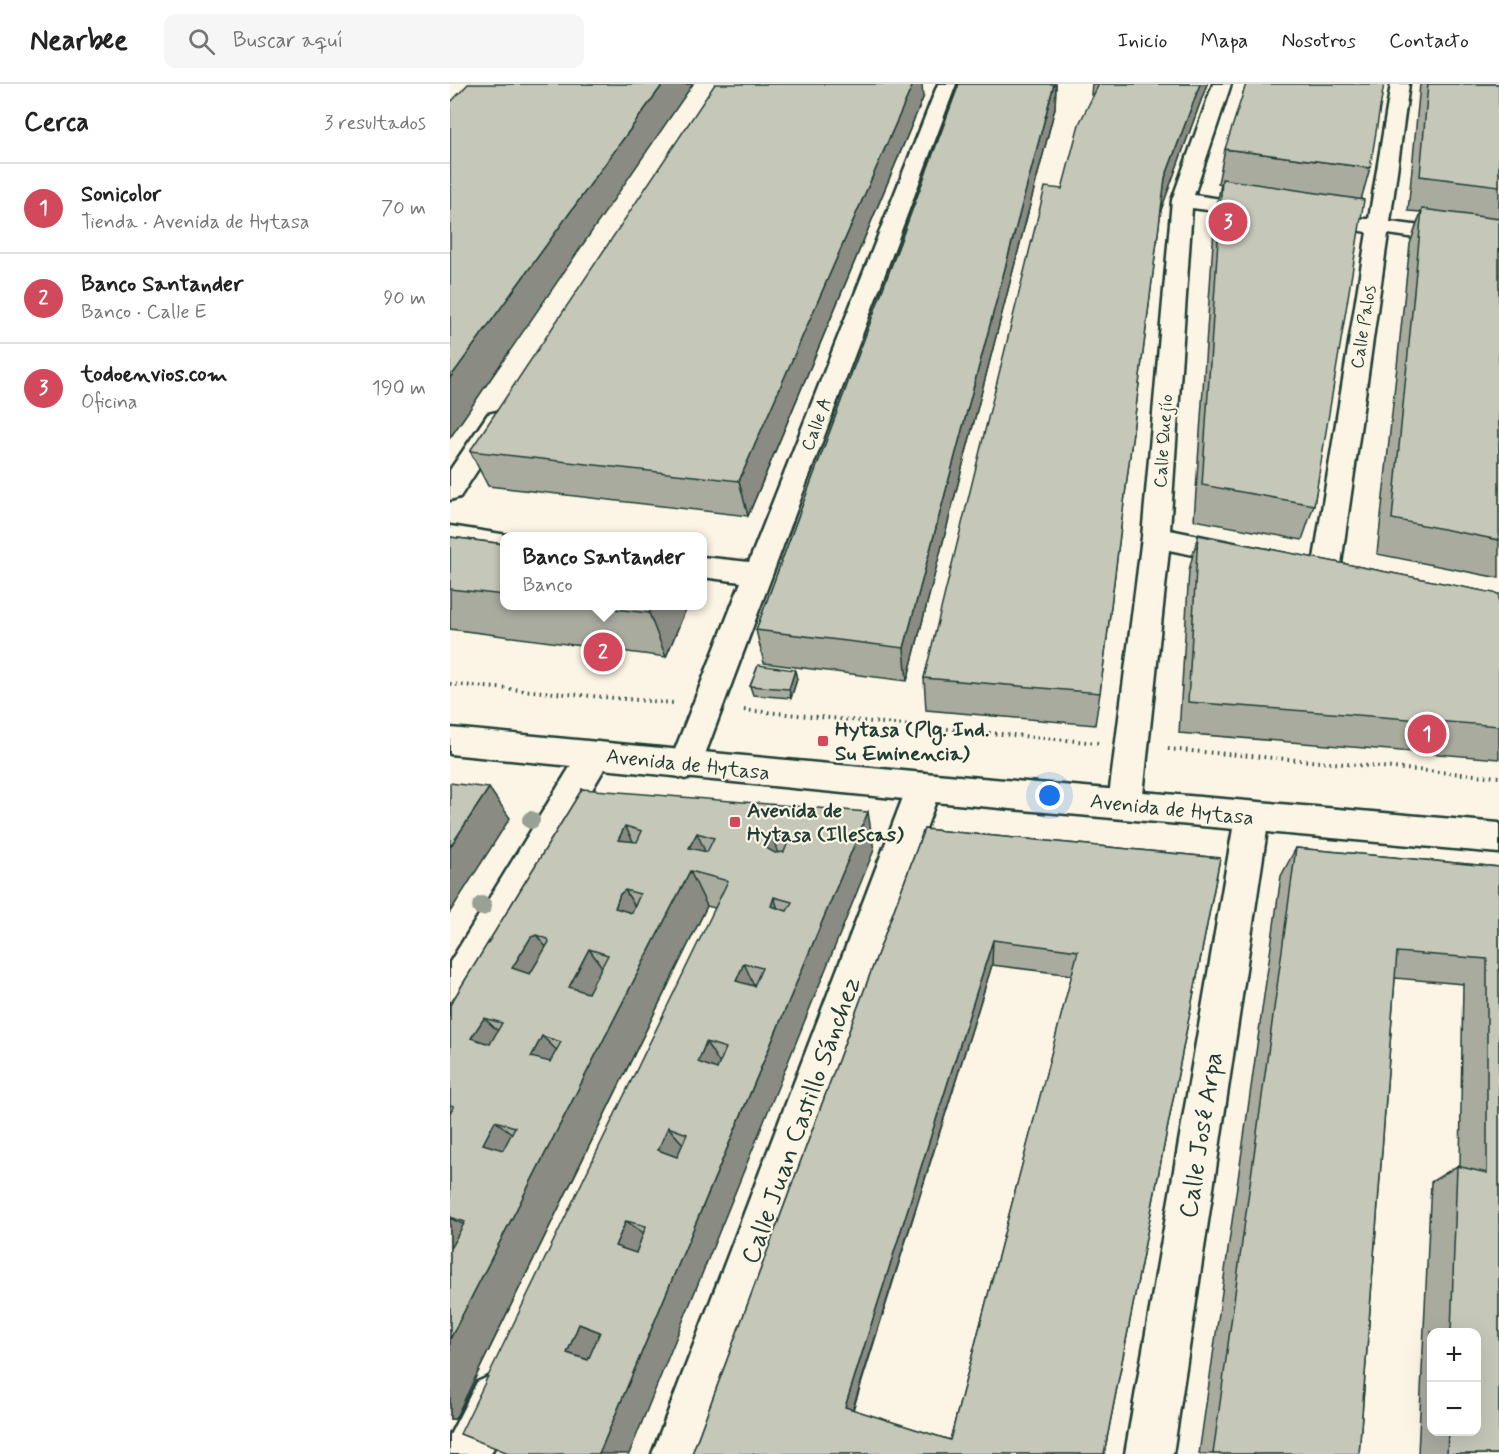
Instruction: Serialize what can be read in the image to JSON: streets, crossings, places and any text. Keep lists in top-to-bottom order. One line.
{"streets":{"street":["Calle Palos","Calle A","Calle Quejío","Avenida de Hytasa","Calle Juan Castillo Sánchez","Calle José Arpa"]},"crossings":[["Calle A","Avenida de Hytasa"],["Calle Quejío","Avenida de Hytasa"],["Avenida de Hytasa","Calle Juan Castillo Sánchez"],["Avenida de Hytasa","Calle José Arpa"]],"places":{"transit":["Hytasa (Plg. Ind. Su Eminencia)","Avenida de Hytasa (Illescas)"]},"page":{"header":"Nearbee","search":"Buscar aquí","nav":["Inicio","Mapa","Nosotros","Contacto"],"heading":["Cerca","3 resultados"],"list":[{"mark":"1","name":"Sonicolor","note":"Tienda · Avenida de Hytasa","value":"70 m"},{"mark":"2","name":"Banco Santander","note":"Banco · Calle E","value":"90 m"},{"mark":"3","name":"todoenvios.com","note":"Oficina","value":"190 m"}],"pins":["3","2","1"],"popup":["Banco Santander","Banco"],"map_buttons":["+","−"]}}
